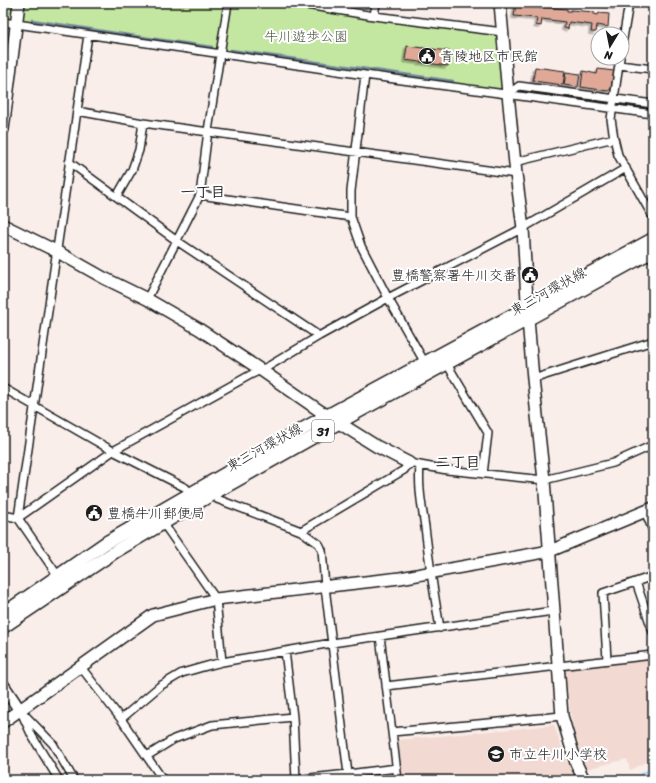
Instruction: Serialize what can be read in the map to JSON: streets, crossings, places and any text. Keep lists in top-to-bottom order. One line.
{"streets":{"main road":["東三河環状線","31"]},"districts":["一丁目","二丁目"],"parks":["牛川遊歩公園"],"places":{"public building":["青陵地区市民館","豊橋警察署牛川交番","豊橋牛川郵便局"],"school or university":["市立牛川小学校"]},"north":"bottom"}
